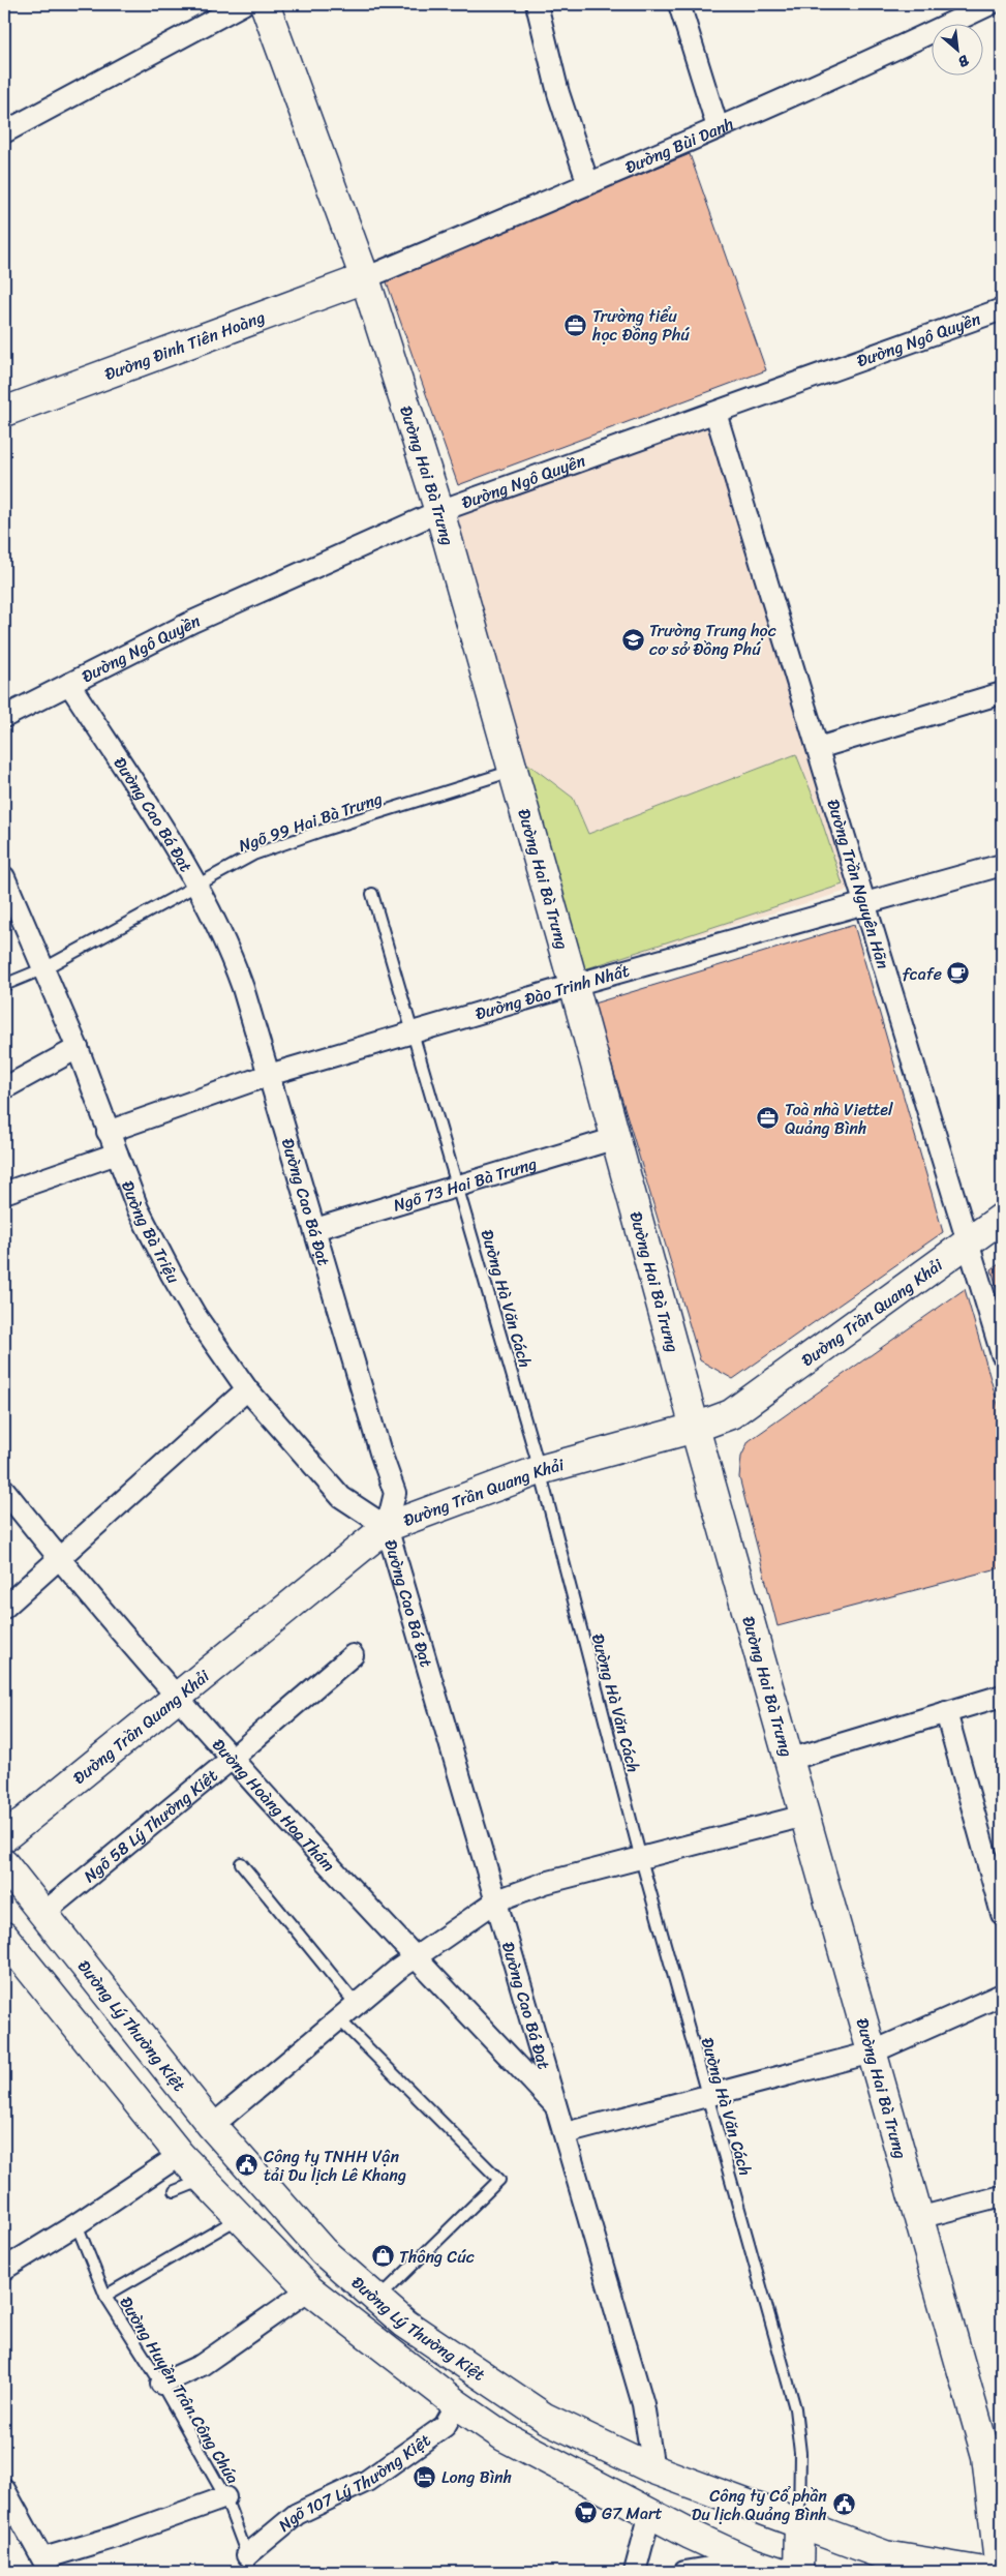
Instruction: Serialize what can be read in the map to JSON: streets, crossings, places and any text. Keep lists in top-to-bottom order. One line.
{"streets":{"main road":["Đường Đinh Tiên Hoàng","Đường Hai Bà Trưng","Đường Trần Quang Khải","Đường Lý Thường Kiệt"],"street":["Đường Bùi Danh","Đường Ngô Quyền","Đường Cao Bá Đạt","Đường Trần Nguyên Hãn","Đường Đào Trinh Nhất","Ngõ 73 Hai Bà Trưng","Đường Bà Triệu","Đường Hoàng Hoa Thám","Ngõ 58 Lý Thường Kiệt","Ngõ 107 Lý Thường Kiệt"],"lane":["Ngõ 99 Hai Bà Trưng","Đường Hà Văn Cách","Đường Huyền Trân Công Chúa"]},"crossings":[["Đường Bùi Danh","Đường Đinh Tiên Hoàng"],["Đường Bùi Danh","Đường Hai Bà Trưng"],["Đường Ngô Quyền","Đường Hai Bà Trưng"],["Đường Ngô Quyền","Đường Cao Bá Đạt"],["Đường Ngô Quyền","Đường Trần Nguyên Hãn"],["Đường Đinh Tiên Hoàng","Đường Hai Bà Trưng"],["Đường Hai Bà Trưng","Ngõ 99 Hai Bà Trưng"],["Đường Hai Bà Trưng","Đường Đào Trinh Nhất"],["Đường Hai Bà Trưng","Ngõ 73 Hai Bà Trưng"],["Đường Hai Bà Trưng","Đường Trần Quang Khải"],["Đường Cao Bá Đạt","Ngõ 99 Hai Bà Trưng"],["Đường Cao Bá Đạt","Đường Đào Trinh Nhất"],["Đường Cao Bá Đạt","Ngõ 73 Hai Bà Trưng"],["Đường Cao Bá Đạt","Đường Bà Triệu"],["Đường Cao Bá Đạt","Đường Trần Quang Khải"],["Đường Cao Bá Đạt","Đường Hoàng Hoa Thám"],["Đường Cao Bá Đạt","Đường Lý Thường Kiệt"],["Ngõ 99 Hai Bà Trưng","Đường Bà Triệu"],["Đường Trần Nguyên Hãn","Đường Đào Trinh Nhất"],["Đường Trần Nguyên Hãn","Đường Trần Quang Khải"],["Đường Đào Trinh Nhất","Đường Bà Triệu"],["Đường Đào Trinh Nhất","Đường Hà Văn Cách"],["Ngõ 73 Hai Bà Trưng","Đường Hà Văn Cách"],["Đường Bà Triệu","Đường Trần Quang Khải"],["Đường Hà Văn Cách","Đường Trần Quang Khải"],["Đường Hà Văn Cách","Đường Lý Thường Kiệt"],["Đường Trần Quang Khải","Đường Hoàng Hoa Thám"],["Đường Hoàng Hoa Thám","Ngõ 58 Lý Thường Kiệt"],["Ngõ 58 Lý Thường Kiệt","Đường Lý Thường Kiệt"],["Đường Huyền Trân Công Chúa","Ngõ 107 Lý Thường Kiệt"]],"places":{"office":["Trường tiểu học Đồng Phú","Toà nhà Viettel Quảng Bình"],"school or university":["Trường Trung học cơ sở Đồng Phú"],"cafe":["fcafe"],"public building":["Công ty TNHH Vận tải Du lịch Lê Khang","Công ty Cổ phần Du lịch Quảng Bình"],"shop":["Thông Cúc"],"hotel":["Long Bình"],"supermarket":["G7 Mart"]},"north":"bottom right"}
